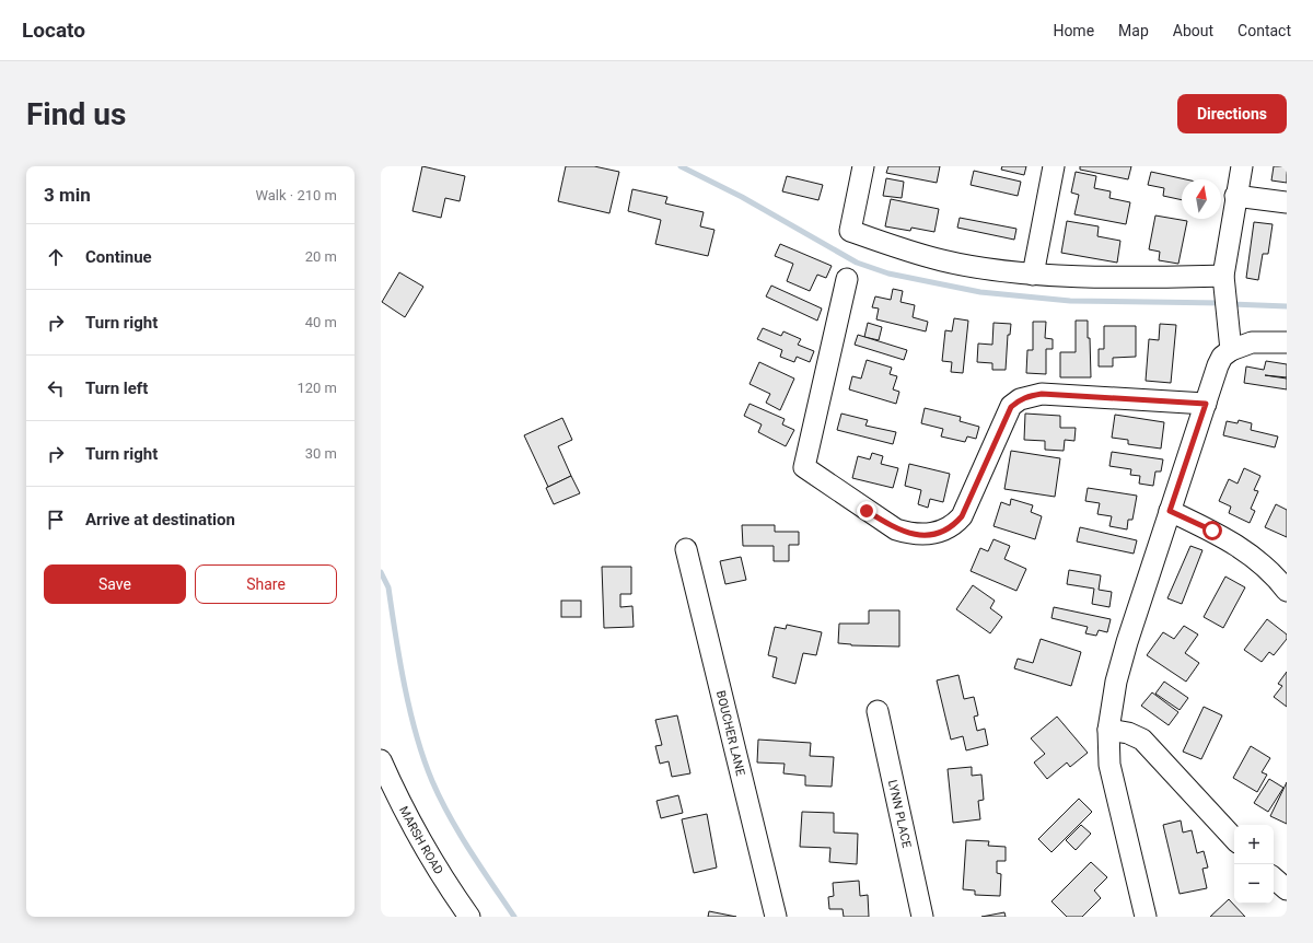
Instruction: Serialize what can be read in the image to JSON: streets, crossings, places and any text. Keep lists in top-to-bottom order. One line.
{"streets":{"street":["BOUCHER LANE","LYNN PLACE","MARSH ROAD"]},"north":"top","page":{"header":"Locato","nav":["Home","Map","About","Contact"],"buttons":["Directions",["Save","Share"]],"title":"Find us","heading":["3 min","Walk · 210 m"],"list":[["Continue","20 m"],["Turn right","40 m"],["Turn left","120 m"],["Turn right","30 m"],"Arrive at destination"],"map_buttons":["+","−"]}}
